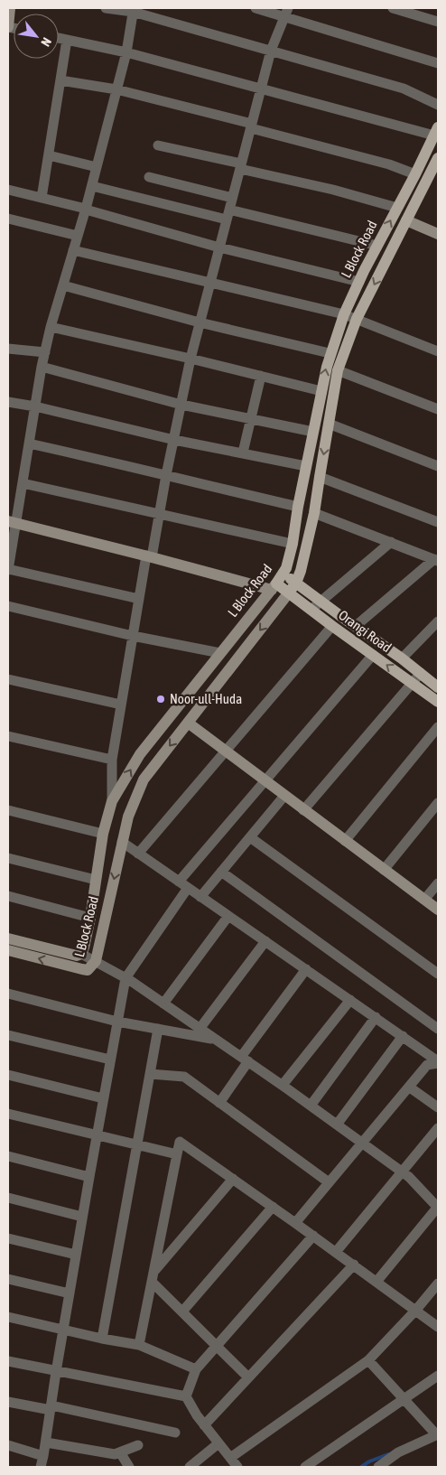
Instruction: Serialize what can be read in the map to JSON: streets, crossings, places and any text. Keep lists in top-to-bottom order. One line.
{"streets":{"main road":["L Block Road","Orangi Road"]},"crossings":[["L Block Road","Orangi Road"]],"places":["Noor-ull-Huda"],"north":"bottom right"}
